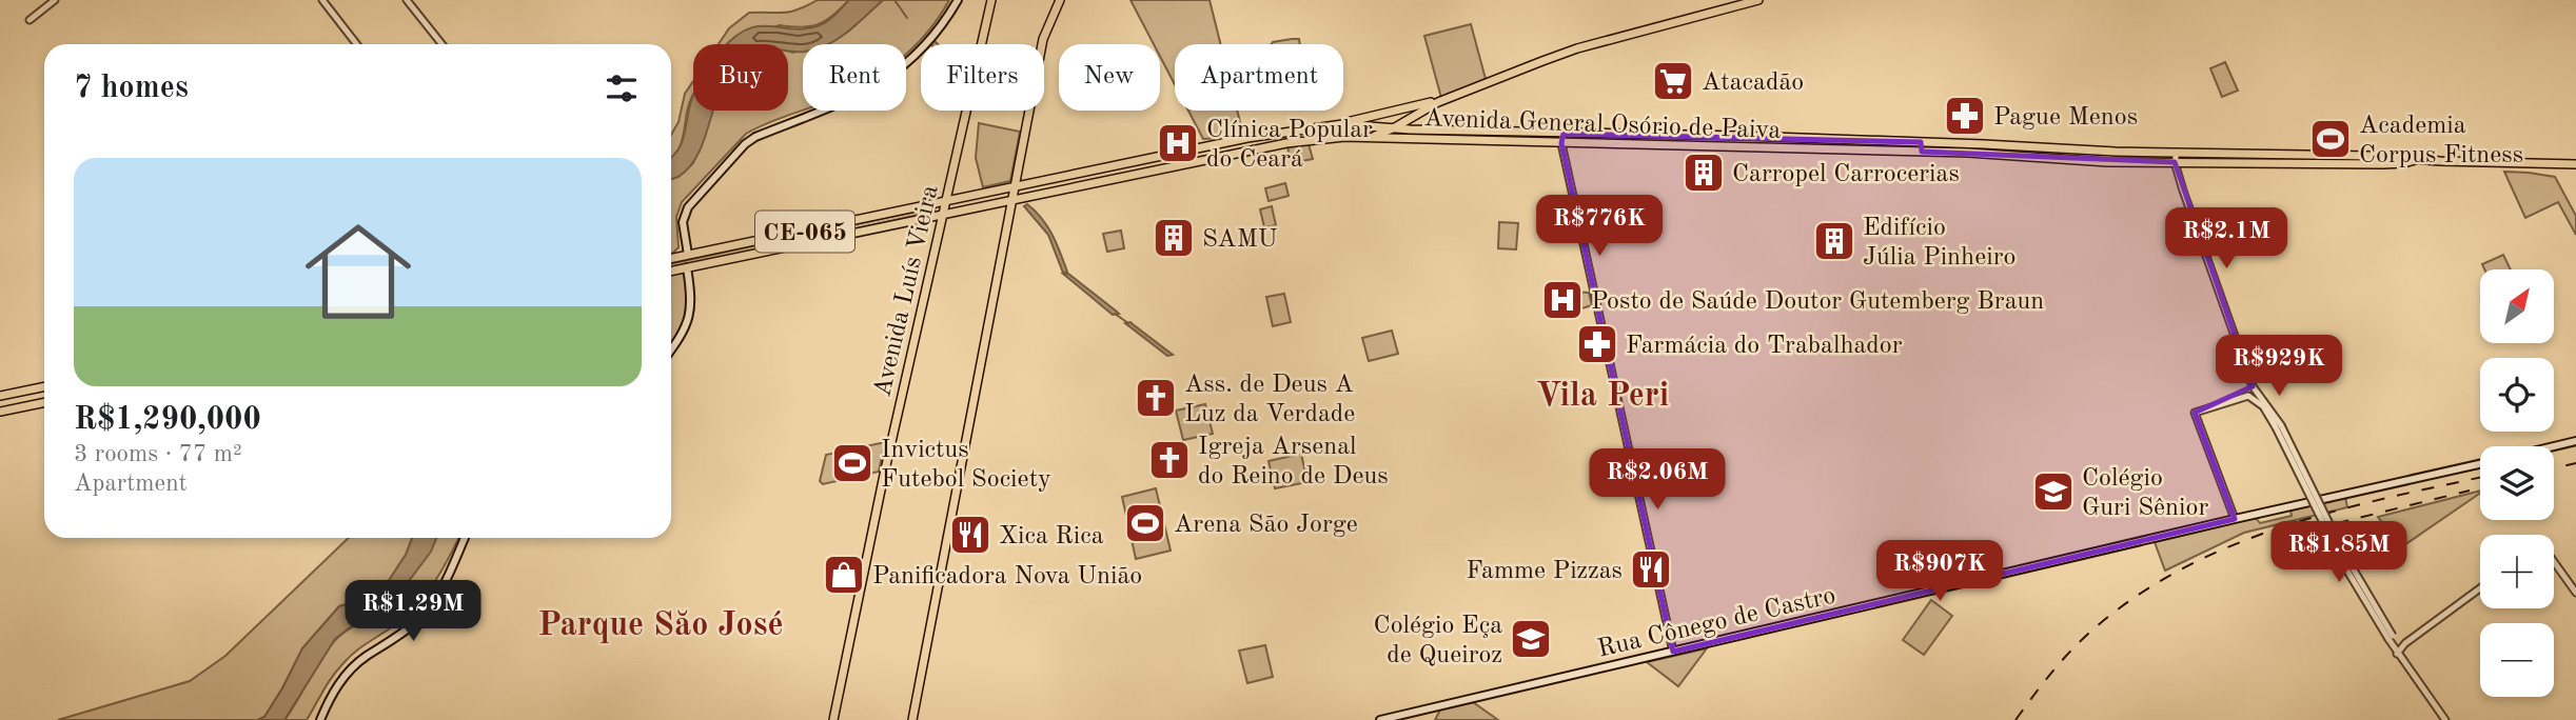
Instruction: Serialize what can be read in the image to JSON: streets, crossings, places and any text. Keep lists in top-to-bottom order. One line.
{"streets":{"main road":["Avenida General Osório de Paiva","CE-065","Avenida Luís Vieira","Rua Cônego de Castro"]},"crossings":[["Avenida General Osório de Paiva","Avenida Luís Vieira"]],"districts":["Vila Peri","Parque Săo José"],"places":{"supermarket":["Atacadão"],"pharmacy":["Pague Menos","Farmácia do Trabalhador"],"sports":["Academia Corpus Fitness","Invictus Futebol Society","Arena São Jorge"],"hospital":["Clínica Popular do Ceará","Posto de Saúde Doutor Gutemberg Braun"],"building":["Carropel Carrocerias","SAMU","Edifício Júlia Pinheiro"],"church":["Ass. de Deus A Luz da Verdade","Igreja Arsenal do Reino de Deus"],"school or university":["Colégio Guri Sênior","Colégio Eça de Queiroz"],"restaurant":["Xica Rica","Famme Pizzas"],"shop":["Panificadora Nova União"]},"north":"top right","page":{"chip":["Buy","Rent","Filters","New","Apartment"],"heading":"7 homes","list":[{"name":"R$1,290,000","note":"3 rooms · 77 m² · Apartment"}],"price":["R$776K","R$2.1M","R$929K","R$2.06M","R$1.85M","R$907K","R$1.29M"],"map_buttons":["+","−"]}}
